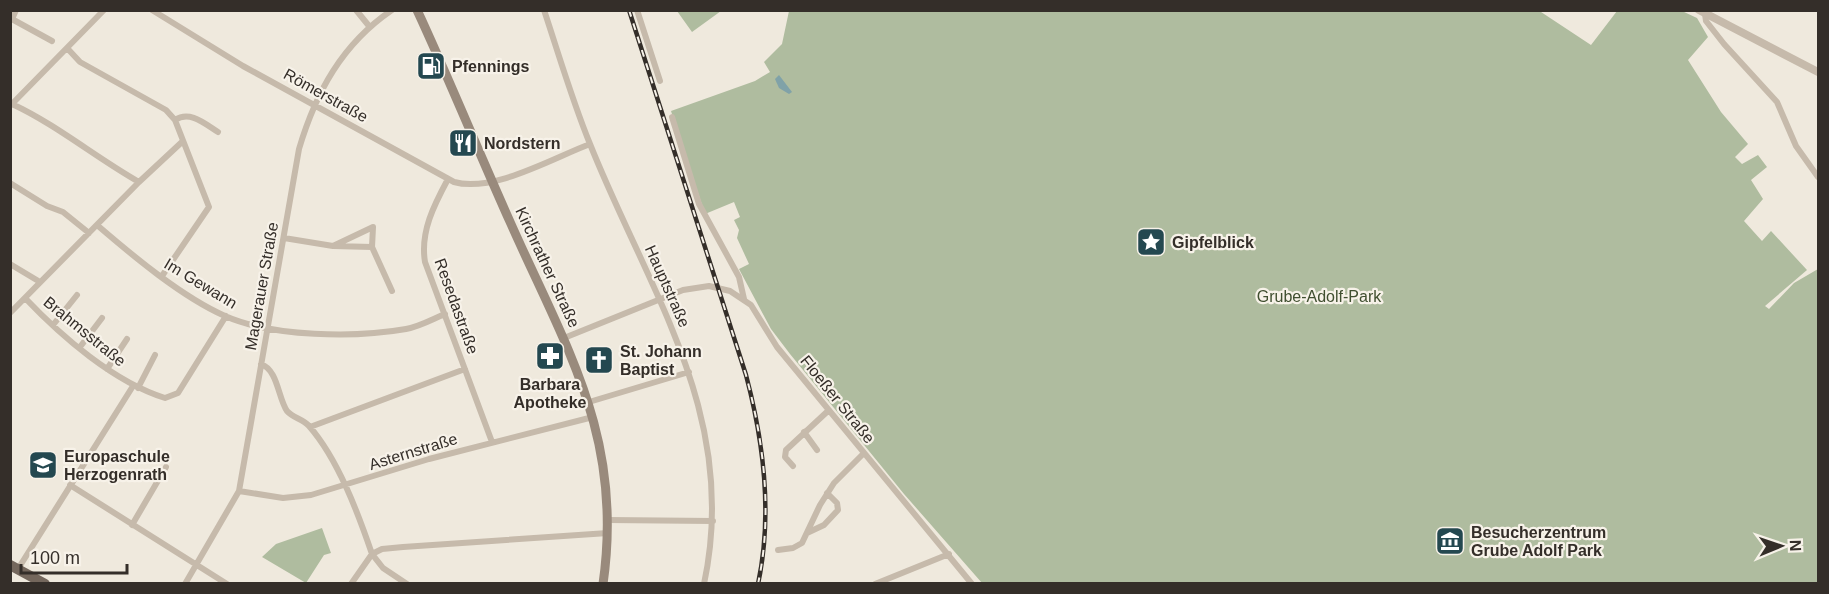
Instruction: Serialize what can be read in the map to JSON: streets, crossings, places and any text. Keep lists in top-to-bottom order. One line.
{"streets":{"main road":["Kirchrather Straße"],"street":["Römerstraße","Im Gewann","Magerauer Straße","Hauptstraße","Resedastraße","Brahmsstraße","Floeßer Straße","Asternstraße"]},"crossings":[["Römerstraße","Kirchrather Straße"],["Römerstraße","Magerauer Straße"],["Römerstraße","Hauptstraße"],["Römerstraße","Resedastraße"],["Kirchrather Straße","Floeßer Straße"],["Kirchrather Straße","Asternstraße"],["Im Gewann","Magerauer Straße"],["Im Gewann","Resedastraße"],["Im Gewann","Brahmsstraße"],["Magerauer Straße","Asternstraße"],["Hauptstraße","Floeßer Straße"],["Resedastraße","Asternstraße"]],"parks":["Grube-Adolf-Park"],"places":{"fuel station":["Pfennings"],"restaurant":["Nordstern"],"place":["Gipfelblick"],"pharmacy":["Barbara Apotheke"],"church":["St. Johann Baptist"],"school or university":["Europaschule Herzogenrath"],"museum":["Besucherzentrum Grube Adolf Park"]},"scale_bar":"100 m","north":"right"}
